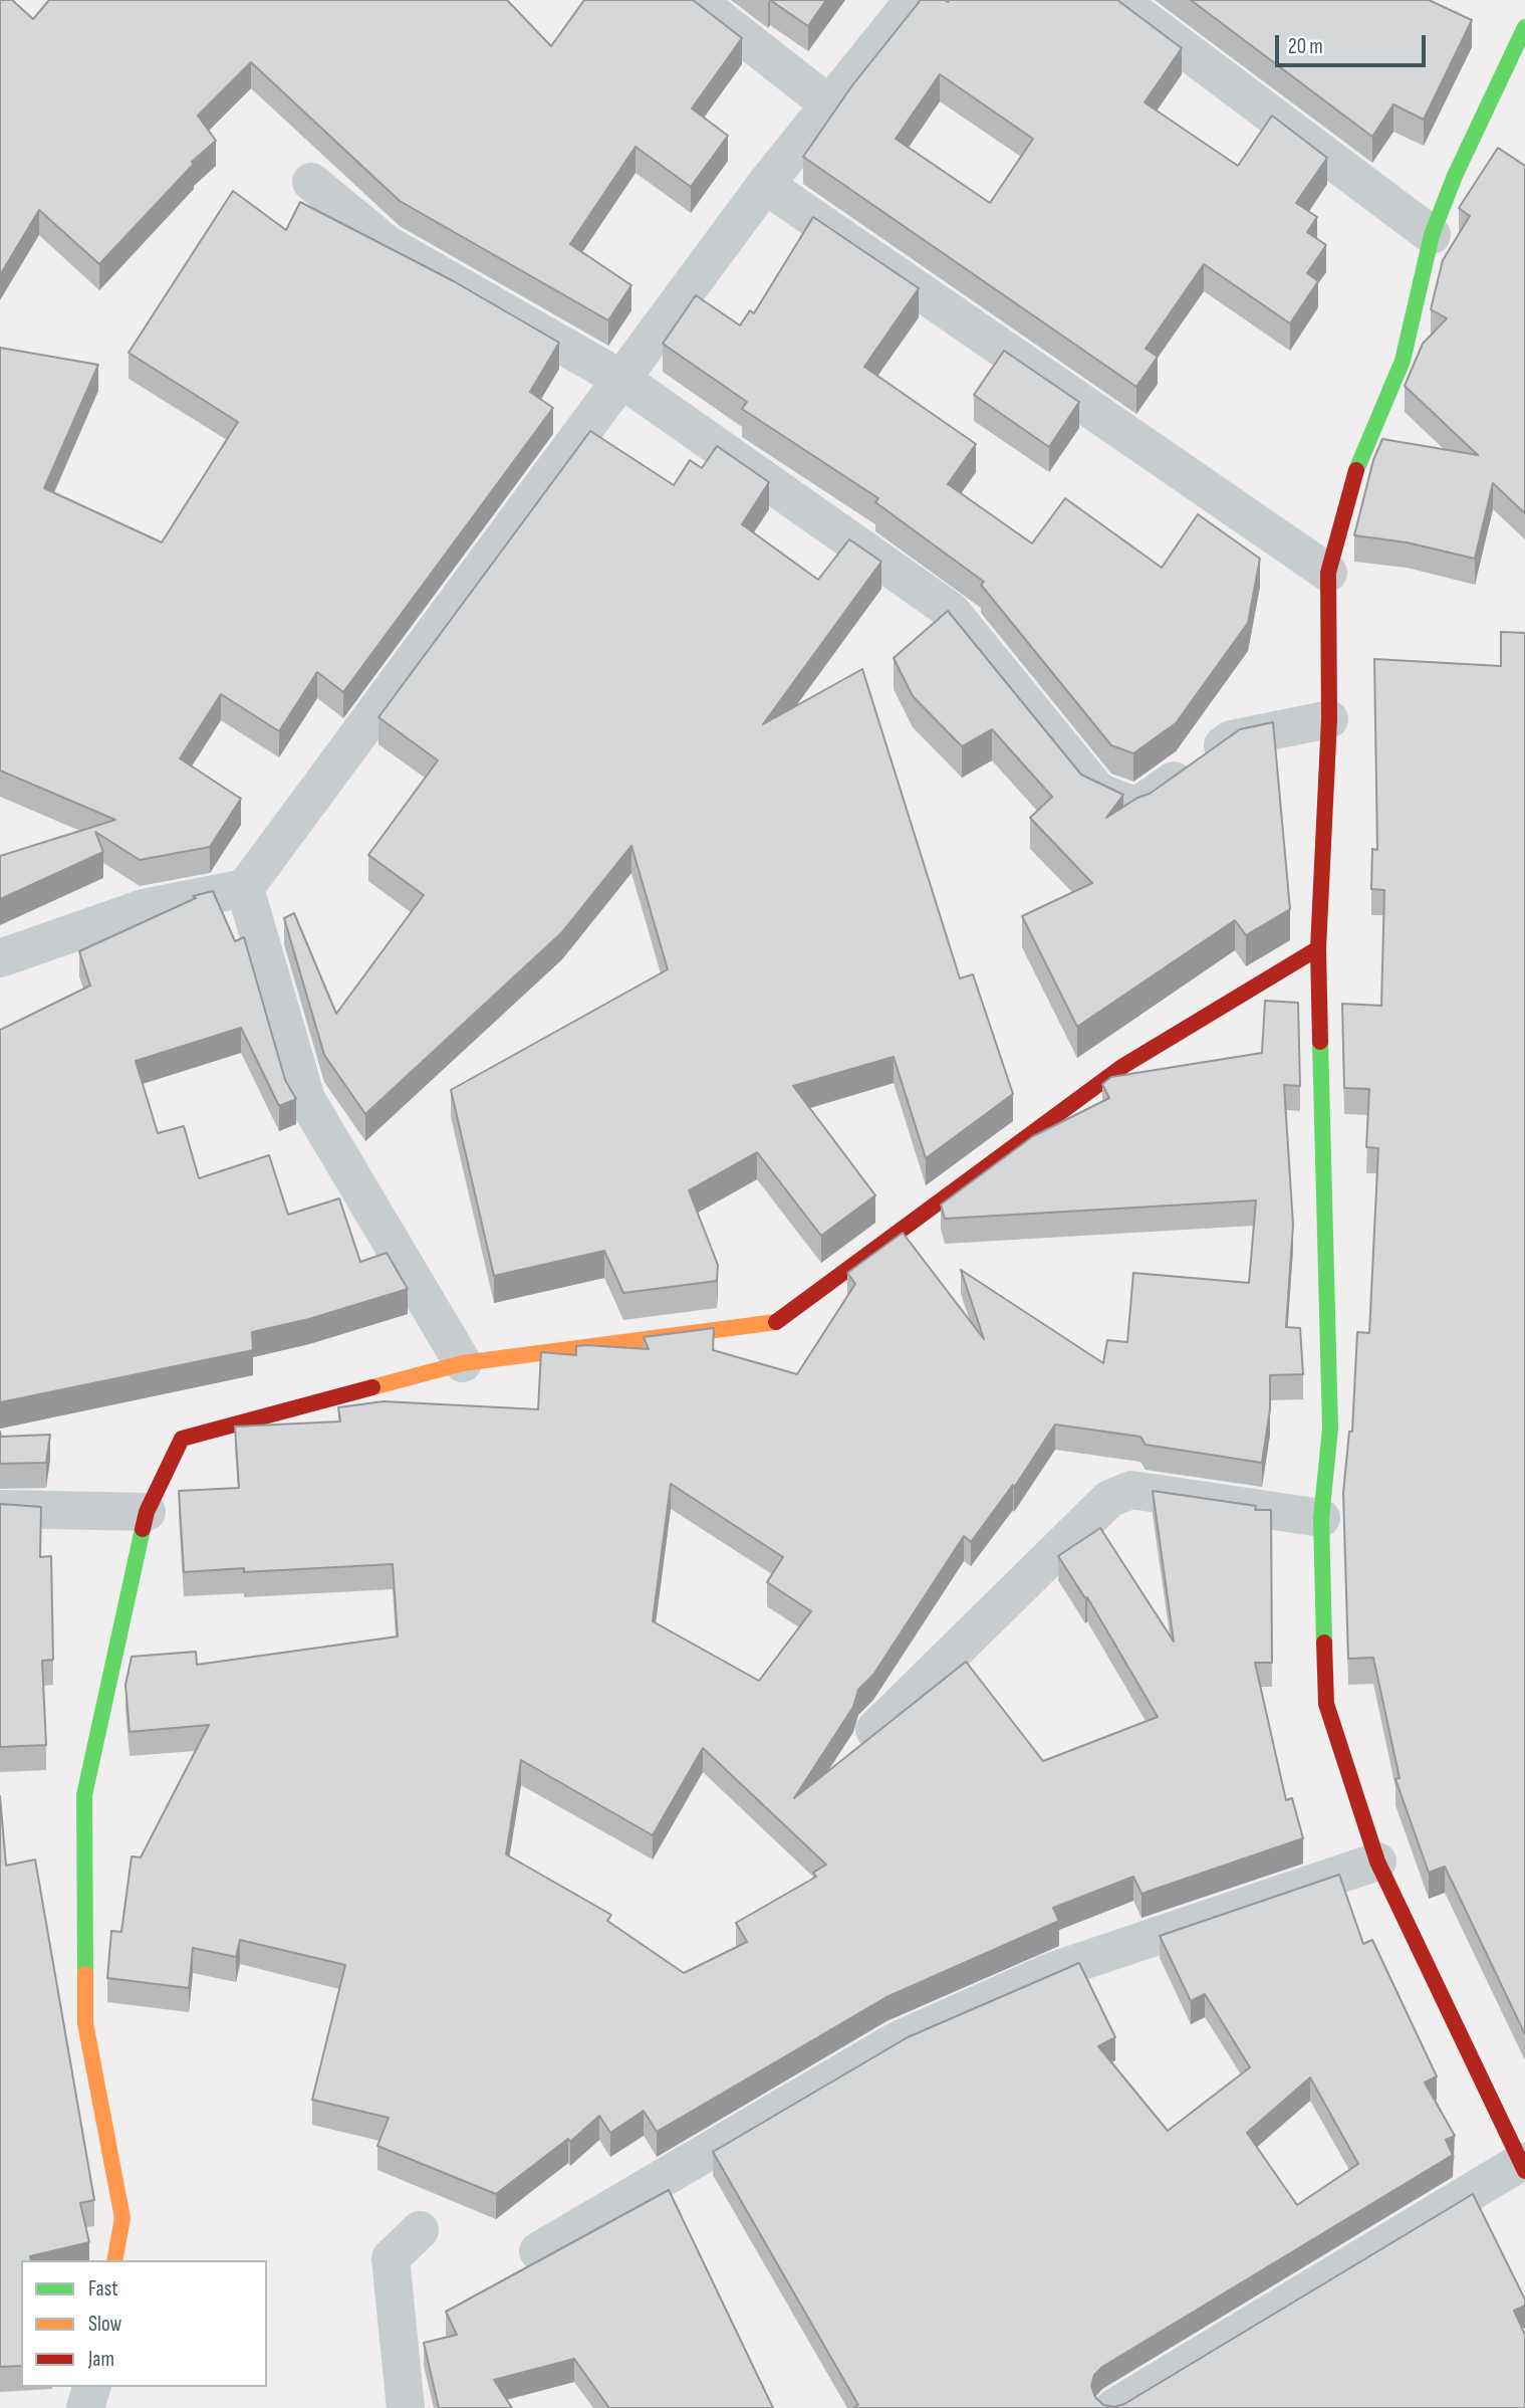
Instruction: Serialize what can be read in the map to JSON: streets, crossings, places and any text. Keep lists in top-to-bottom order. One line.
{"legend":["Fast","Slow","Jam"],"scale_bar":"20 m"}
